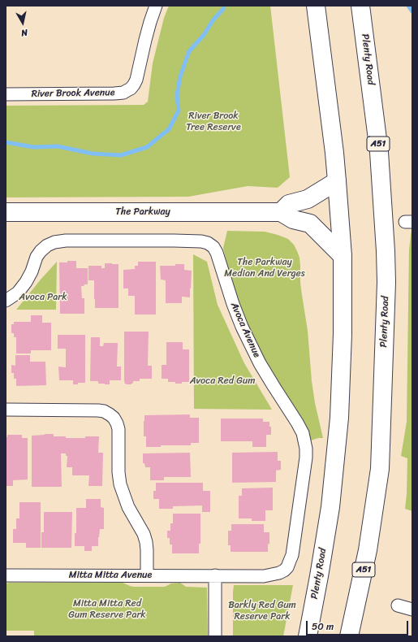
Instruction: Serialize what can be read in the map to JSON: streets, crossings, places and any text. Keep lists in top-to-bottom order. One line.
{"streets":{"main road":["Plenty Road","A51","The Parkway"],"street":["River Brook Avenue","Avoca Avenue","Mitta Mitta Avenue"]},"crossings":[["Plenty Road","The Parkway"],["Avoca Avenue","Mitta Mitta Avenue"]],"parks":["River Brook Tree Reserve","The Parkway Median And Verges","Avoca Park","Avoca Red Gum","Mitta Mitta Red Gum Reserve Park","Barkly Red Gum Reserve Park"],"scale_bar":"50 m","north":"bottom"}
